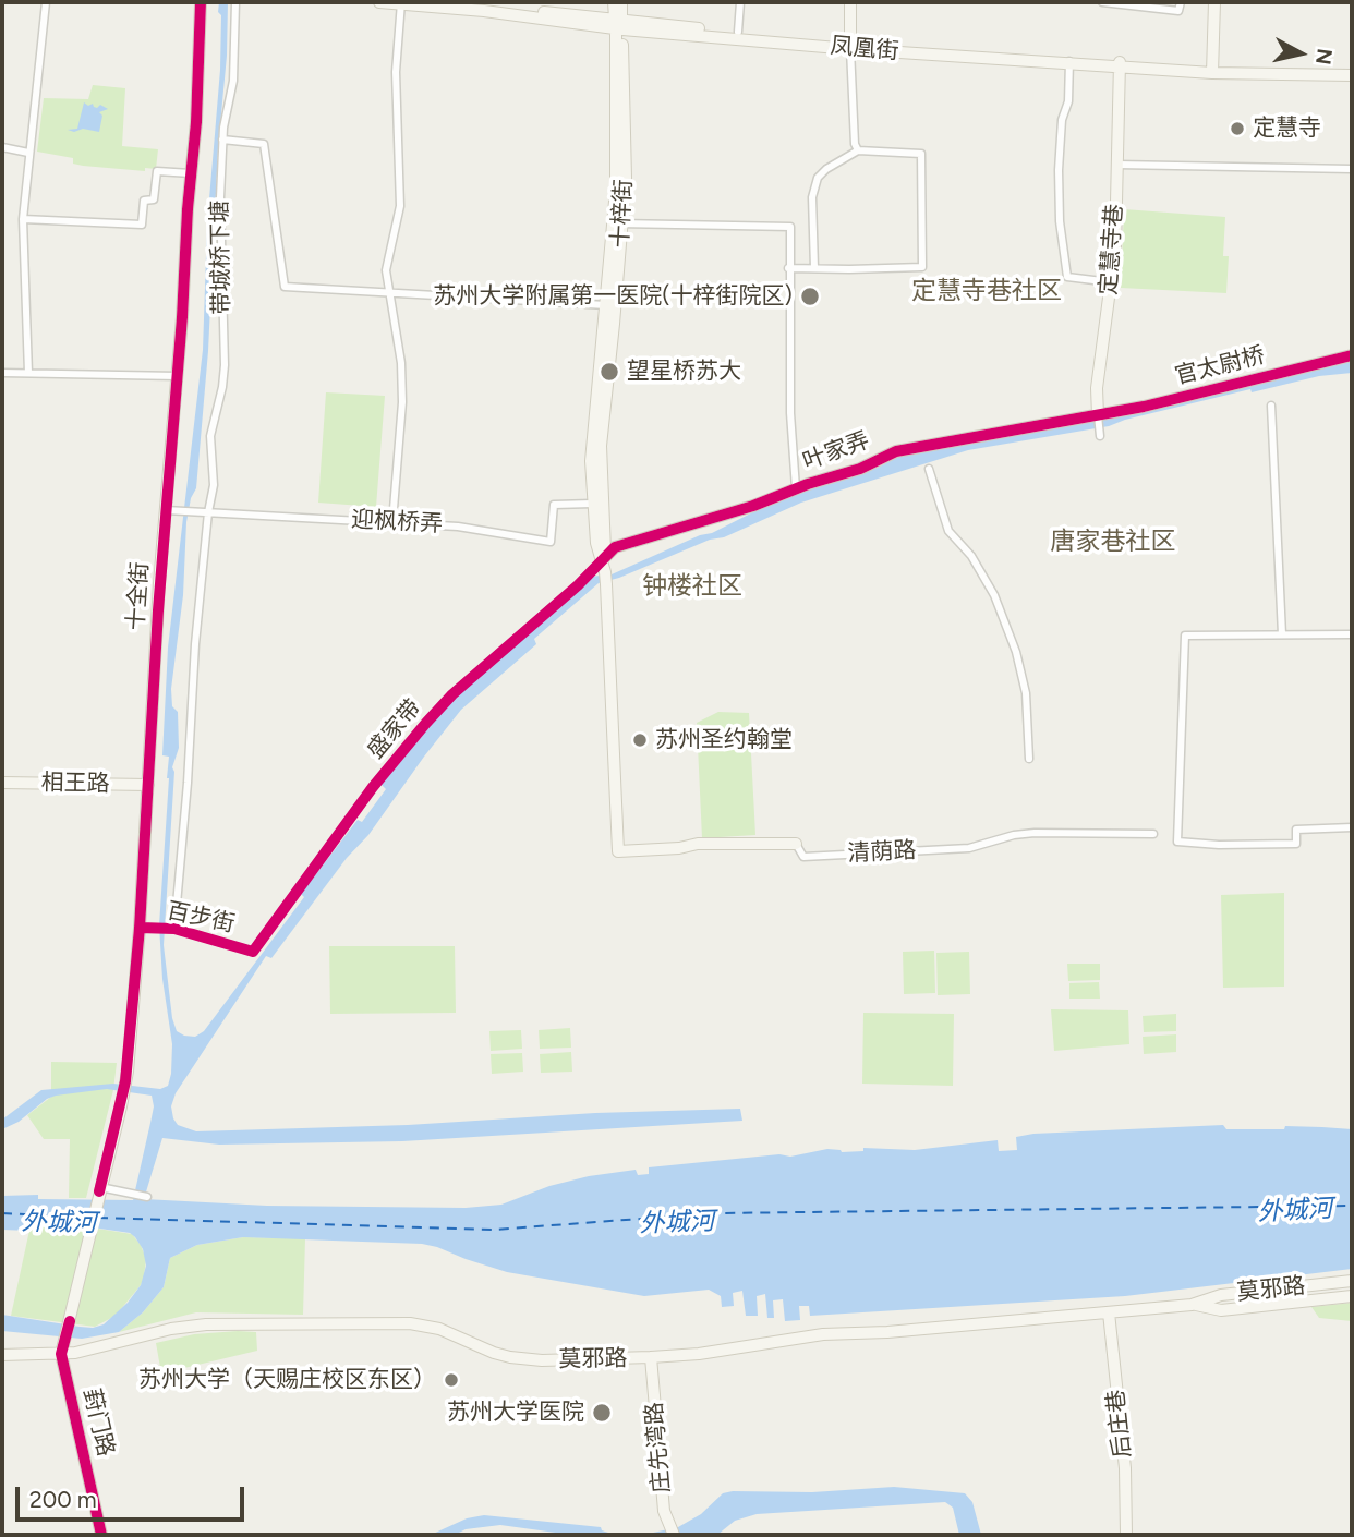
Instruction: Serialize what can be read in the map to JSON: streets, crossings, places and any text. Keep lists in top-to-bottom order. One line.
{"streets":{"main road":["凤凰街","十梓街","定慧寺巷","官太尉桥","叶家弄","十全街","相王路","清荫路","莫邪路","葑门路","后庄巷","庄先湾路"],"street":["带城桥下塘","迎枫桥弄","盛家带","百步街"]},"crossings":[["凤凰街","十梓街"],["凤凰街","定慧寺巷"],["十梓街","叶家弄"],["十梓街","迎枫桥弄"],["十梓街","盛家带"],["十梓街","清荫路"],["定慧寺巷","官太尉桥"],["定慧寺巷","叶家弄"],["带城桥下塘","迎枫桥弄"],["带城桥下塘","百步街"],["官太尉桥","叶家弄"],["叶家弄","盛家带"],["迎枫桥弄","十全街"],["十全街","相王路"],["十全街","百步街"],["十全街","葑门路"],["盛家带","百步街"],["莫邪路","葑门路"],["莫邪路","后庄巷"],["莫邪路","庄先湾路"]],"districts":["定慧寺巷社区","唐家巷社区","钟楼社区"],"water":["外城河"],"places":["定慧寺","苏州大学附属第一医院(十梓街院区)","望星桥苏大","苏州圣约翰堂","苏州大学（天赐庄校区东区）","苏州大学医院"],"scale_bar":"200 m","north":"right"}
